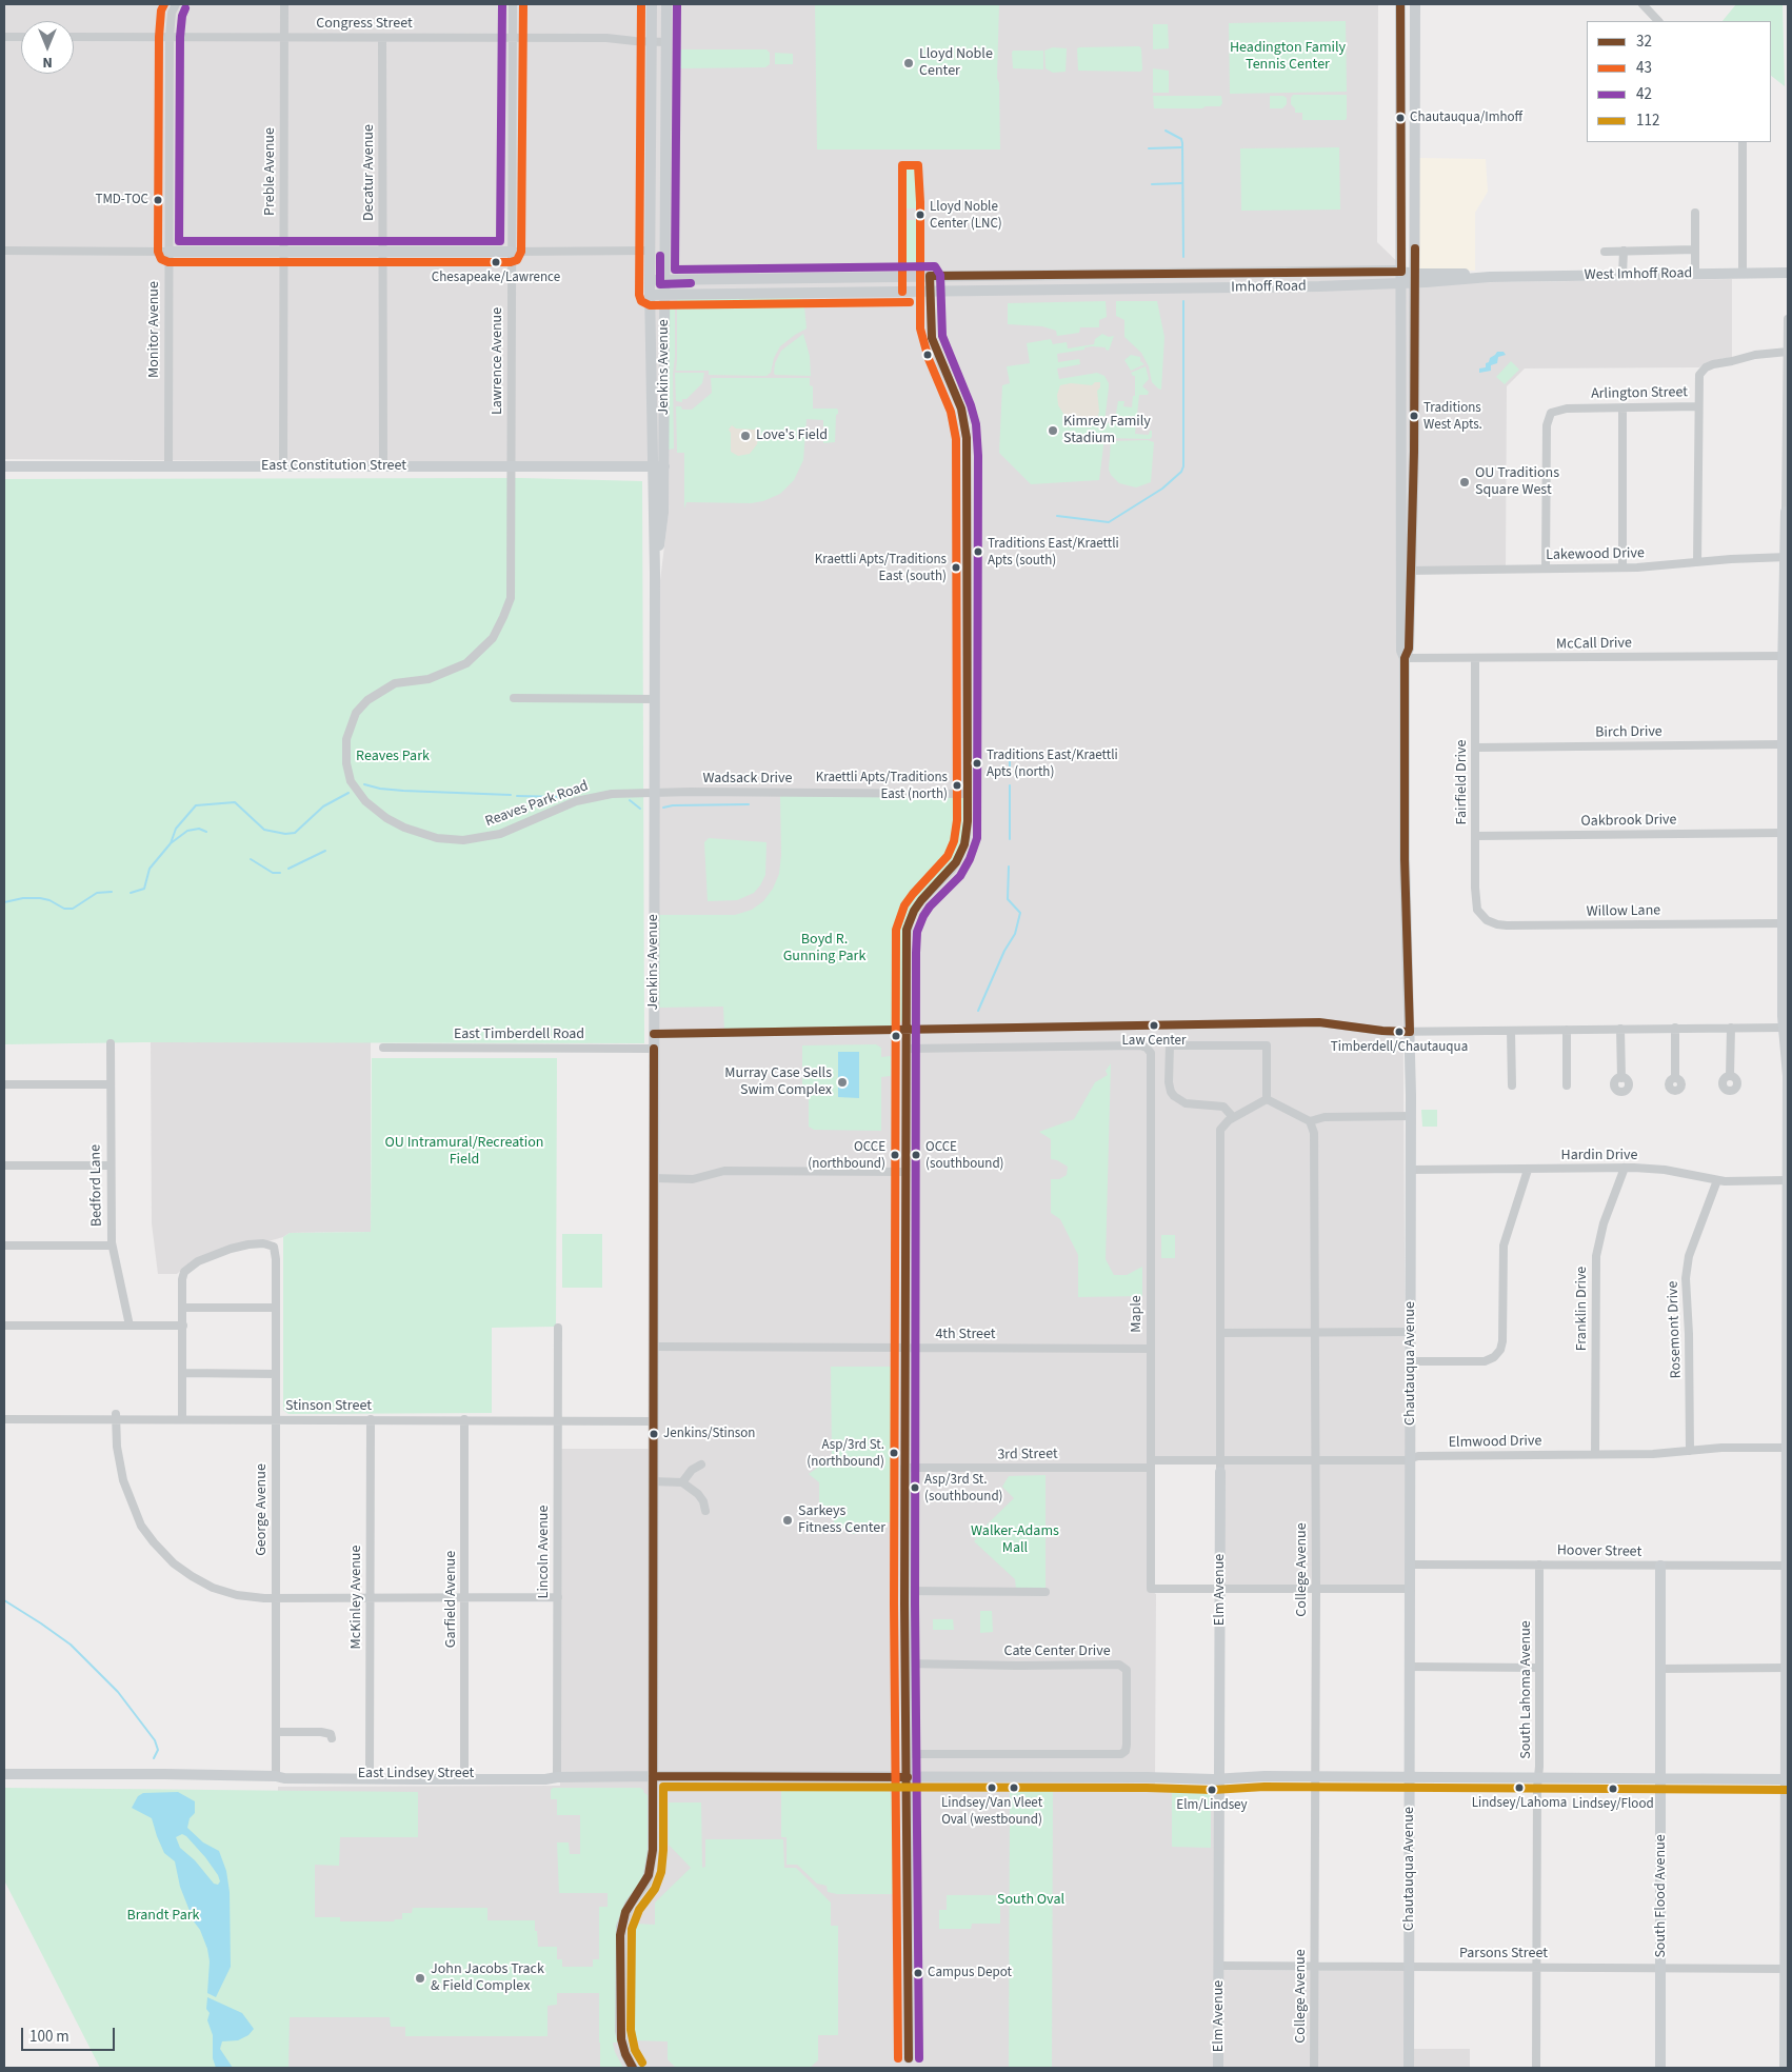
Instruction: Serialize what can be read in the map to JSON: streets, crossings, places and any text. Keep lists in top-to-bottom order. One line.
{"streets":{"street":["Congress Street","Preble Avenue","Decatur Avenue","West Imhoff Road","Imhoff Road","Monitor Avenue","Lawrence Avenue","Jenkins Avenue","Arlington Street","East Constitution Street","Lakewood Drive","McCall Drive","Birch Drive","Wadsack Drive","Fairfield Drive","Reaves Park Road","Oakbrook Drive","Willow Lane","East Timberdell Road","Hardin Drive","Bedford Lane","Franklin Drive","Maple","Rosemont Drive","4th Street","Chautauqua Avenue","Stinson Street","Elmwood Drive","3rd Street","George Avenue","Lincoln Avenue","Hoover Street","College Avenue","Elm Avenue","McKinley Avenue","Garfield Avenue","Cate Center Drive","South Lahoma Avenue","East Lindsey Street","South Flood Avenue","Parsons Street"]},"crossings":[["Congress Street","Preble Avenue"],["Congress Street","Decatur Avenue"],["Congress Street","Monitor Avenue"],["Congress Street","Lawrence Avenue"],["Congress Street","Jenkins Avenue"],["Preble Avenue","East Constitution Street"],["Decatur Avenue","East Constitution Street"],["West Imhoff Road","Imhoff Road"],["Imhoff Road","Jenkins Avenue"],["Imhoff Road","Chautauqua Avenue"],["Monitor Avenue","East Constitution Street"],["Lawrence Avenue","East Constitution Street"],["Lawrence Avenue","Reaves Park Road"],["Jenkins Avenue","East Constitution Street"],["Jenkins Avenue","Wadsack Drive"],["Jenkins Avenue","Reaves Park Road"],["Jenkins Avenue","East Timberdell Road"],["Jenkins Avenue","4th Street"],["Jenkins Avenue","Stinson Street"],["Jenkins Avenue","East Lindsey Street"],["Arlington Street","Lakewood Drive"],["East Constitution Street","Reaves Park Road"],["Lakewood Drive","Chautauqua Avenue"],["McCall Drive","Fairfield Drive"],["McCall Drive","Chautauqua Avenue"],["Birch Drive","Fairfield Drive"],["Wadsack Drive","Reaves Park Road"],["Fairfield Drive","Oakbrook Drive"],["Fairfield Drive","Willow Lane"],["Hardin Drive","Franklin Drive"],["Hardin Drive","Rosemont Drive"],["Hardin Drive","Chautauqua Avenue"],["Franklin Drive","Elmwood Drive"],["Maple","4th Street"],["Maple","3rd Street"],["Maple","Elm Avenue"],["Rosemont Drive","Elmwood Drive"],["Chautauqua Avenue","Elmwood Drive"],["Chautauqua Avenue","Hoover Street"],["Chautauqua Avenue","East Lindsey Street"],["Chautauqua Avenue","Parsons Street"],["Stinson Street","George Avenue"],["Stinson Street","Lincoln Avenue"],["Stinson Street","McKinley Avenue"],["Stinson Street","Garfield Avenue"],["Elmwood Drive","3rd Street"],["Elmwood Drive","College Avenue"],["Elmwood Drive","Elm Avenue"],["George Avenue","East Lindsey Street"],["Lincoln Avenue","East Lindsey Street"],["Hoover Street","South Lahoma Avenue"],["Hoover Street","South Flood Avenue"],["College Avenue","East Lindsey Street"],["College Avenue","Parsons Street"],["Elm Avenue","East Lindsey Street"],["Elm Avenue","Parsons Street"],["McKinley Avenue","East Lindsey Street"],["Garfield Avenue","East Lindsey Street"],["South Lahoma Avenue","East Lindsey Street"],["South Lahoma Avenue","Parsons Street"],["East Lindsey Street","South Flood Avenue"],["South Flood Avenue","Parsons Street"]],"parks":["Headington Family Tennis Center","Reaves Park","Boyd R. Gunning Park","OU Intramural/Recreation Field","Walker-Adams Mall","South Oval","Brandt Park"],"places":["Lloyd Noble Center","Chautauqua/Imhoff","TMD-TOC","Lloyd Noble Center (LNC)","Chesapeake/Lawrence","Traditions West Apts.","Kimrey Family Stadium","Love's Field","OU Traditions Square West","Traditions East/Kraettli Apts (south)","Kraettli Apts/Traditions East (south)","Traditions East/Kraettli Apts (north)","Kraettli Apts/Traditions East (north)","Law Center","Timberdell/Chautauqua","Murray Case Sells Swim Complex","OCCE (northbound)","OCCE (southbound)","Jenkins/Stinson","Asp/3rd St. (northbound)","Asp/3rd St. (southbound)","Sarkeys Fitness Center","Lindsey/Van Vleet Oval (westbound)","Lindsey/Lahoma","Lindsey/Flood","Elm/Lindsey","Campus Depot","John Jacobs Track & Field Complex"],"lines":["transit line 32","transit line 43","transit line 42","transit line 112"],"legend":["32","43","42","112"],"scale_bar":"100 m","north":"bottom"}
